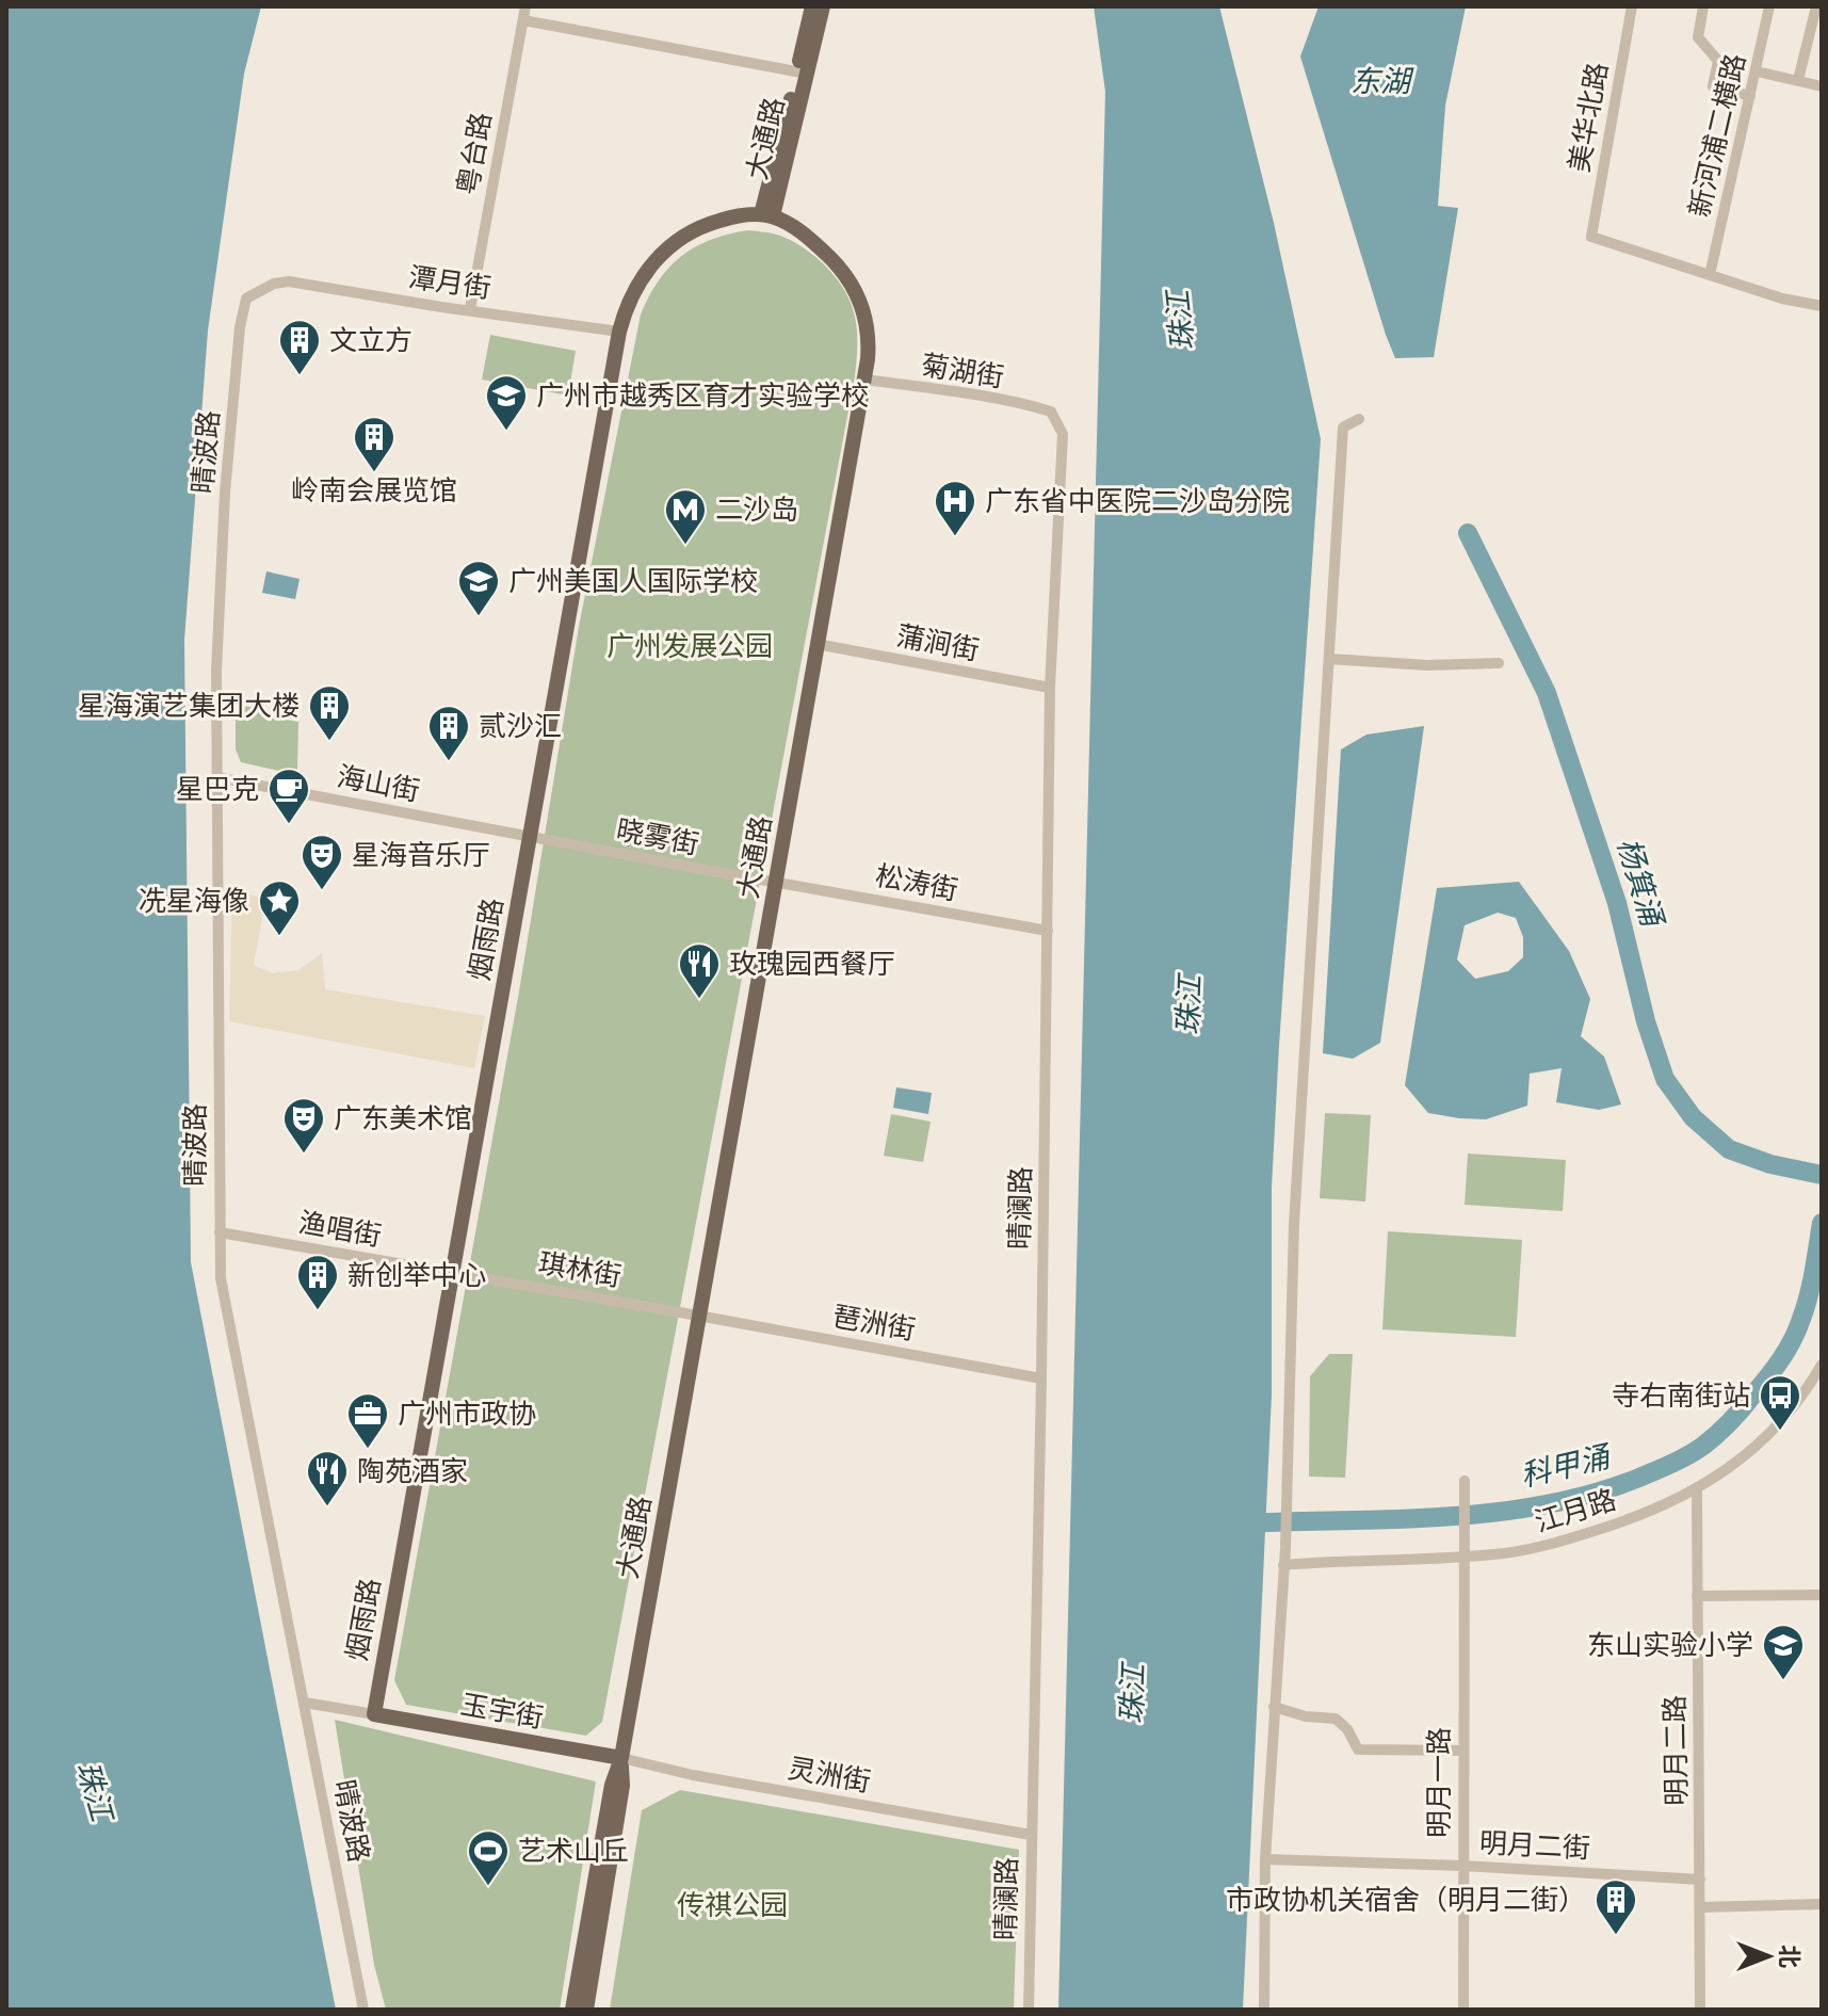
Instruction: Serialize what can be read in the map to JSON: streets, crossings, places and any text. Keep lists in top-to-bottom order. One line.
{"streets":{"main road":["大通路","烟雨路","玉宇街"],"street":["美华北路","新河浦二横路","粤台路","潭月街","菊湖街","晴波路","蒲涧街","海山街","晓雾街","松涛街","晴澜路","渔唱街","琪林街","琶洲街","江月路","明月二路","灵洲街","明月一路","明月二街"]},"crossings":[["美华北路","新河浦二横路"],["大通路","菊湖街"],["大通路","蒲涧街"],["大通路","晓雾街"],["大通路","松涛街"],["大通路","烟雨路"],["大通路","琪林街"],["大通路","琶洲街"],["大通路","玉宇街"],["大通路","灵洲街"],["粤台路","潭月街"],["潭月街","晴波路"],["潭月街","烟雨路"],["菊湖街","晴澜路"],["晴波路","海山街"],["晴波路","渔唱街"],["蒲涧街","晴澜路"],["海山街","晓雾街"],["海山街","烟雨路"],["晓雾街","松涛街"],["晓雾街","烟雨路"],["松涛街","晴澜路"],["烟雨路","渔唱街"],["烟雨路","琪林街"],["烟雨路","玉宇街"],["晴澜路","琶洲街"],["晴澜路","灵洲街"],["渔唱街","琪林街"],["琪林街","琶洲街"],["江月路","明月二路"],["江月路","明月一路"],["玉宇街","灵洲街"],["明月二路","明月二街"],["明月一路","明月二街"]],"water":["东湖","珠江","杨箕涌","科甲涌"],"parks":["广州发展公园","传祺公园"],"places":{"building":["文立方","岭南会展览馆","星海演艺集团大楼","贰沙汇","新创举中心","市政协机关宿舍（明月二街）"],"school or university":["广州市越秀区育才实验学校","广州美国人国际学校","东山实验小学"],"hospital":["广东省中医院二沙岛分院"],"metro station":["二沙岛"],"cafe":["星巴克"],"theatre":["星海音乐厅","广东美术馆"],"place":["冼星海像"],"restaurant":["玫瑰园西餐厅","陶苑酒家"],"bus stop":["寺右南街站"],"office":["广州市政协"],"sports":["艺术山丘"]},"north":"right"}
